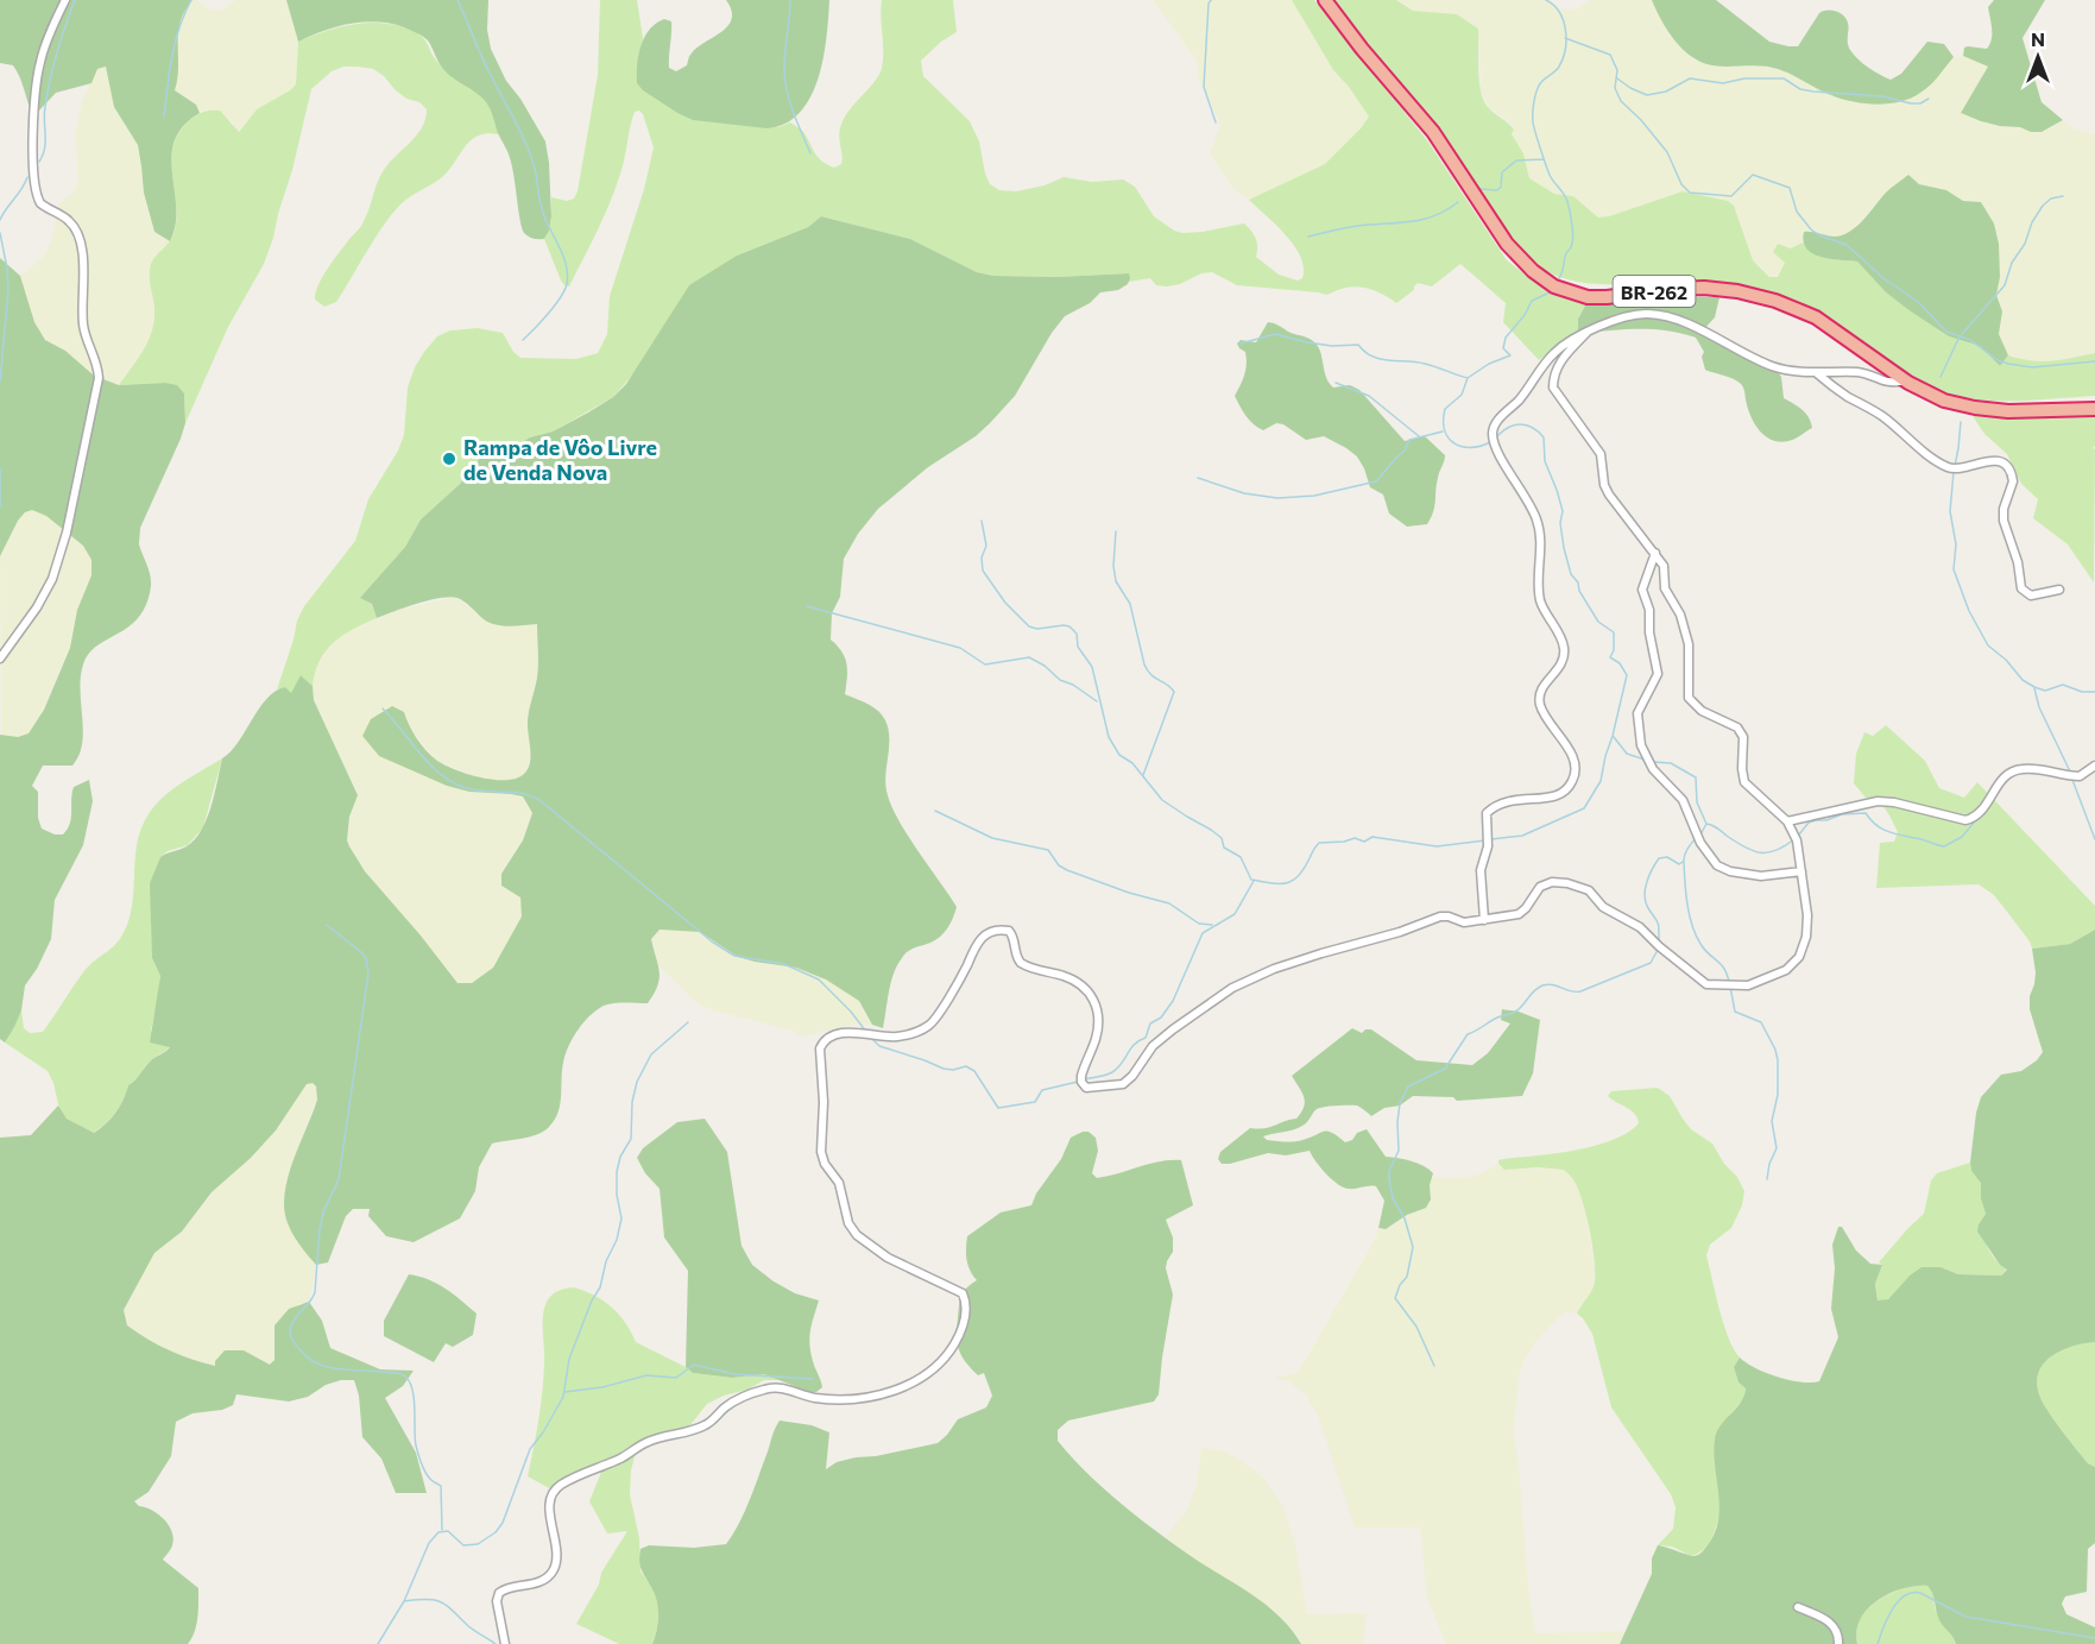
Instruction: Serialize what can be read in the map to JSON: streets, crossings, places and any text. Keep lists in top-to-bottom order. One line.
{"streets":{"highway":["BR-262"]},"places":["Rampa de Vôo Livre de Venda Nova"],"north":"top"}
